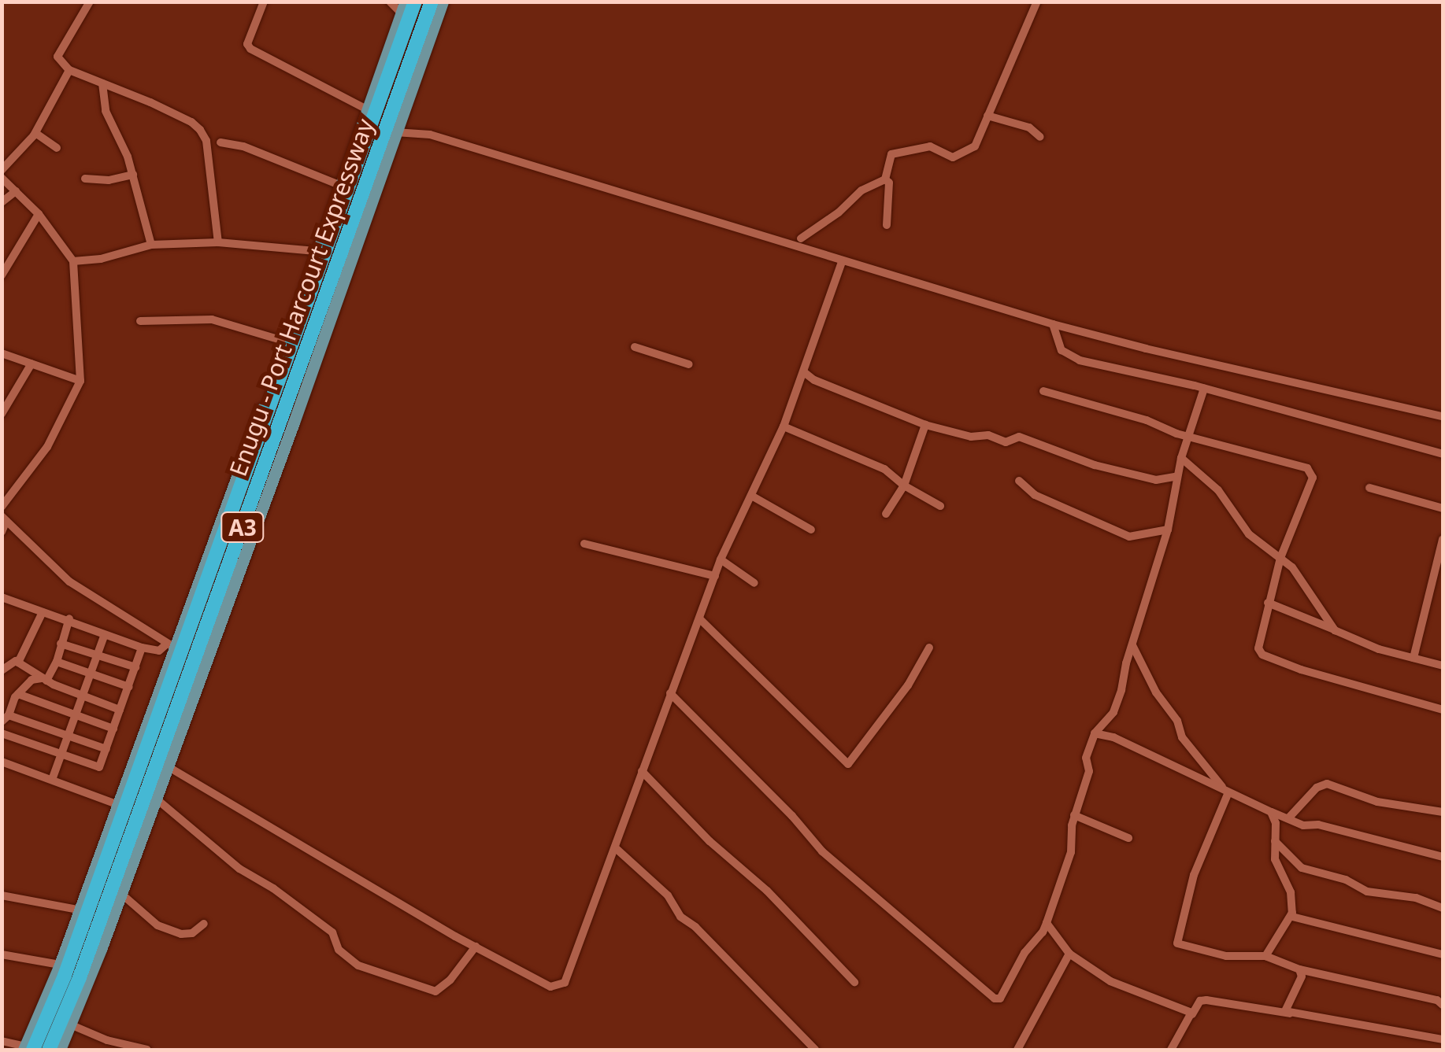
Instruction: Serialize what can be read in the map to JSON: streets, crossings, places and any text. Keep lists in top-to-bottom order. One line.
{"streets":{"highway":["Enugu - Port Harcourt Expressway","A3"]}}
